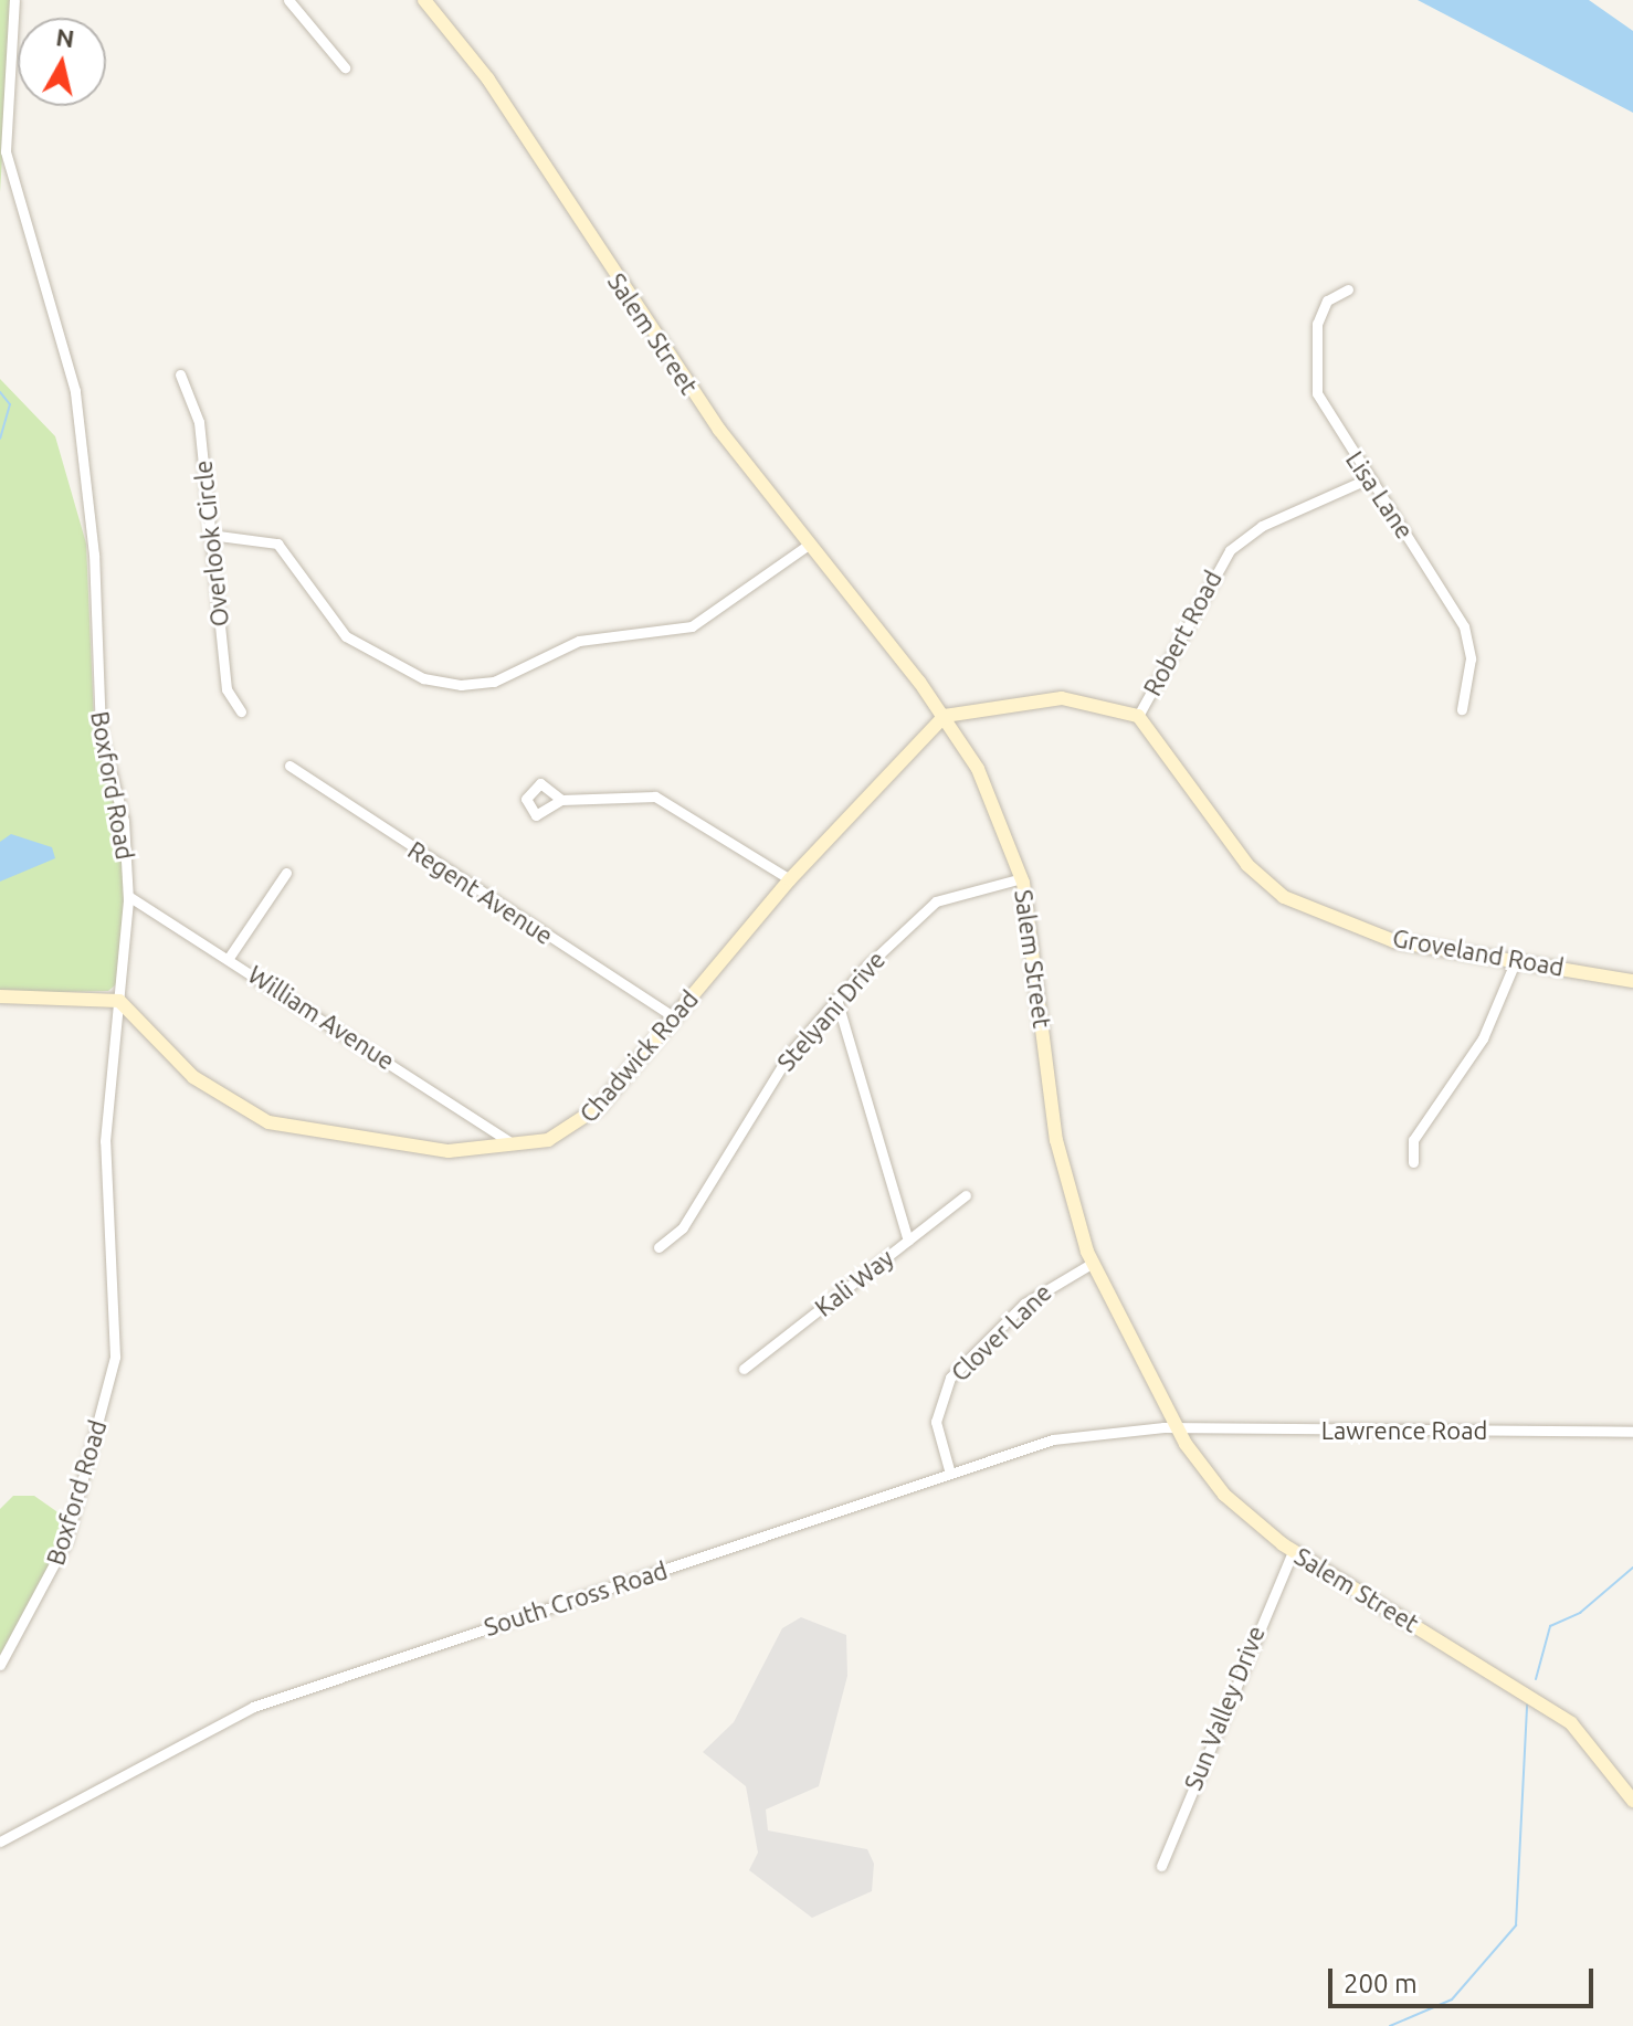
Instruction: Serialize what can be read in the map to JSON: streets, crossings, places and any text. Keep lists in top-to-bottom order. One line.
{"streets":{"main road":["Salem Street","Groveland Road","Chadwick Road"],"street":["Lisa Lane","Overlook Circle","Robert Road","Boxford Road","Regent Avenue","Stelyani Drive","William Avenue","Kali Way","Clover Lane","Lawrence Road","South Cross Road","Sun Valley Drive"]},"crossings":[["Salem Street","Stelyani Drive"],["Salem Street","Chadwick Road"],["Salem Street","Clover Lane"],["Salem Street","Lawrence Road"],["Salem Street","South Cross Road"],["Salem Street","Sun Valley Drive"],["Lisa Lane","Robert Road"],["Robert Road","Groveland Road"],["Boxford Road","William Avenue"],["Boxford Road","Chadwick Road"],["Regent Avenue","Chadwick Road"],["William Avenue","Chadwick Road"],["Clover Lane","South Cross Road"],["Lawrence Road","South Cross Road"]],"scale_bar":"200 m","north":"top"}
